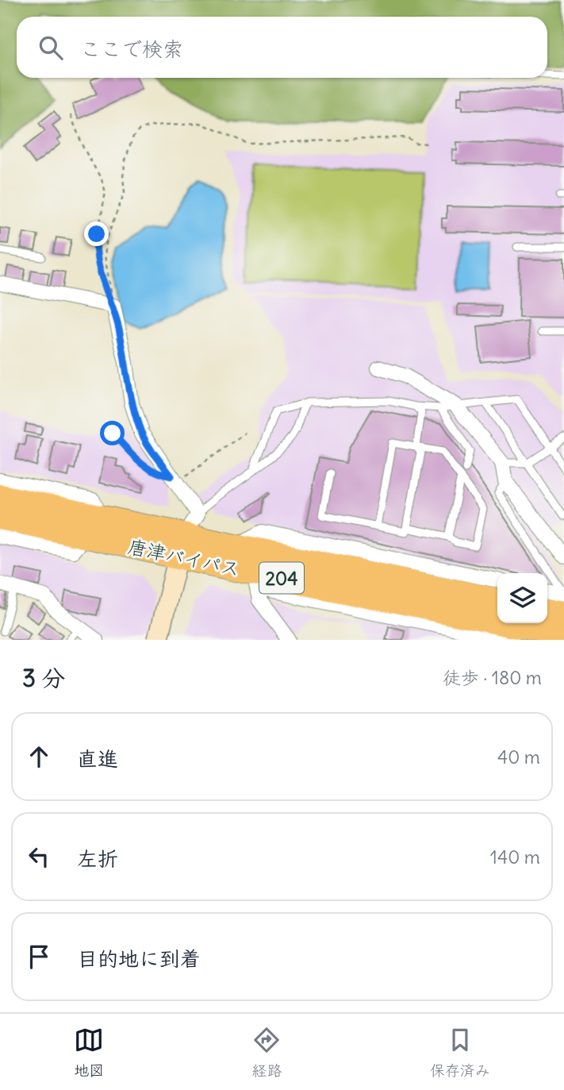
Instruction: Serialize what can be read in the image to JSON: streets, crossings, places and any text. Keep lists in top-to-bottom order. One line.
{"streets":{"highway":["唐津バイパス","204"]},"page":{"search":"ここで検索","heading":["3 分","徒歩 · 180 m"],"list":[["直進","40 m"],["左折","140 m"],"目的地に到着"],"nav":["地図","経路","保存済み"]}}
